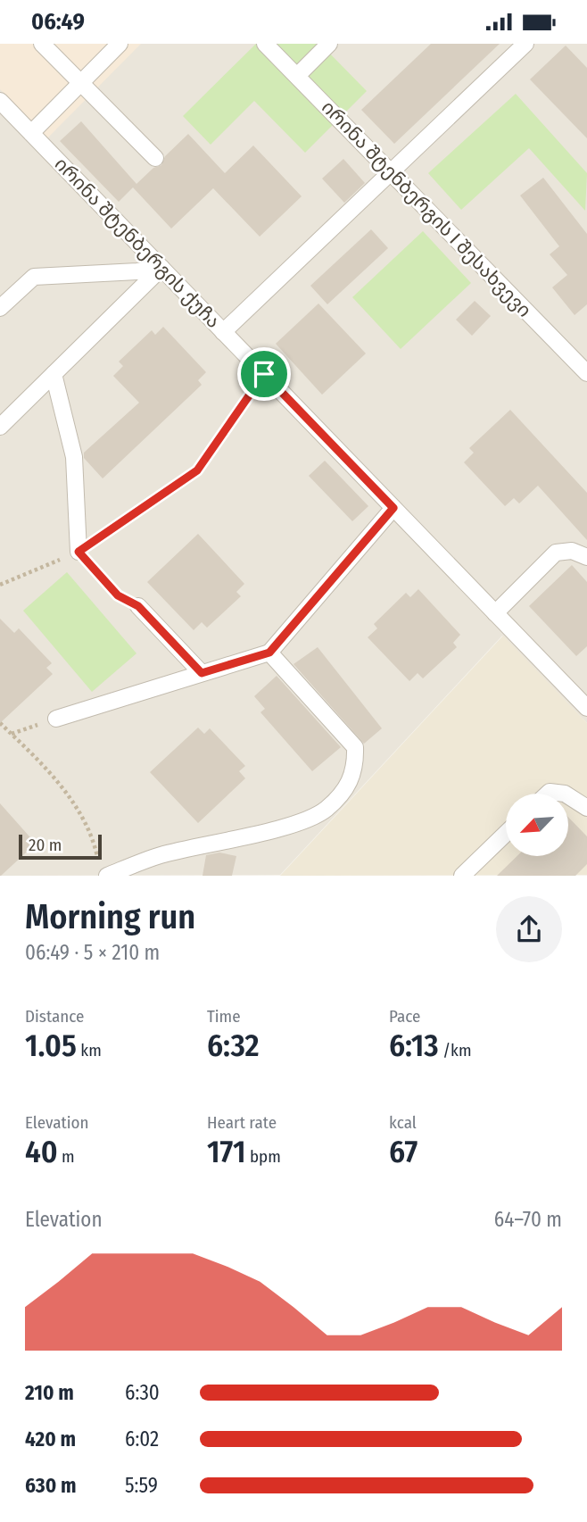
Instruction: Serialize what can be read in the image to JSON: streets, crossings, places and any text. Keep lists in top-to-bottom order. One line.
{"streets":{"lane":["ირინა შტენბერგის I შესახვევი","ირინა შტენბერგის ქუჩა"]},"scale_bar":"20 m","north":"bottom left","page":{"status":"06:49","scale":"20 m","heading":["Morning run","06:49 · 5 × 210 m"],"stats":[["Distance","1.05 km"],["Time","6:32"],["Pace","6:13 /km"],["Elevation","40 m"],["Heart rate","171 bpm"],["kcal","67"]],"chart":["Elevation","64–70 m"],"list":[{"name":"210 m","note":"6:30"},{"name":"420 m","note":"6:02"},{"name":"630 m","note":"5:59"}]}}
